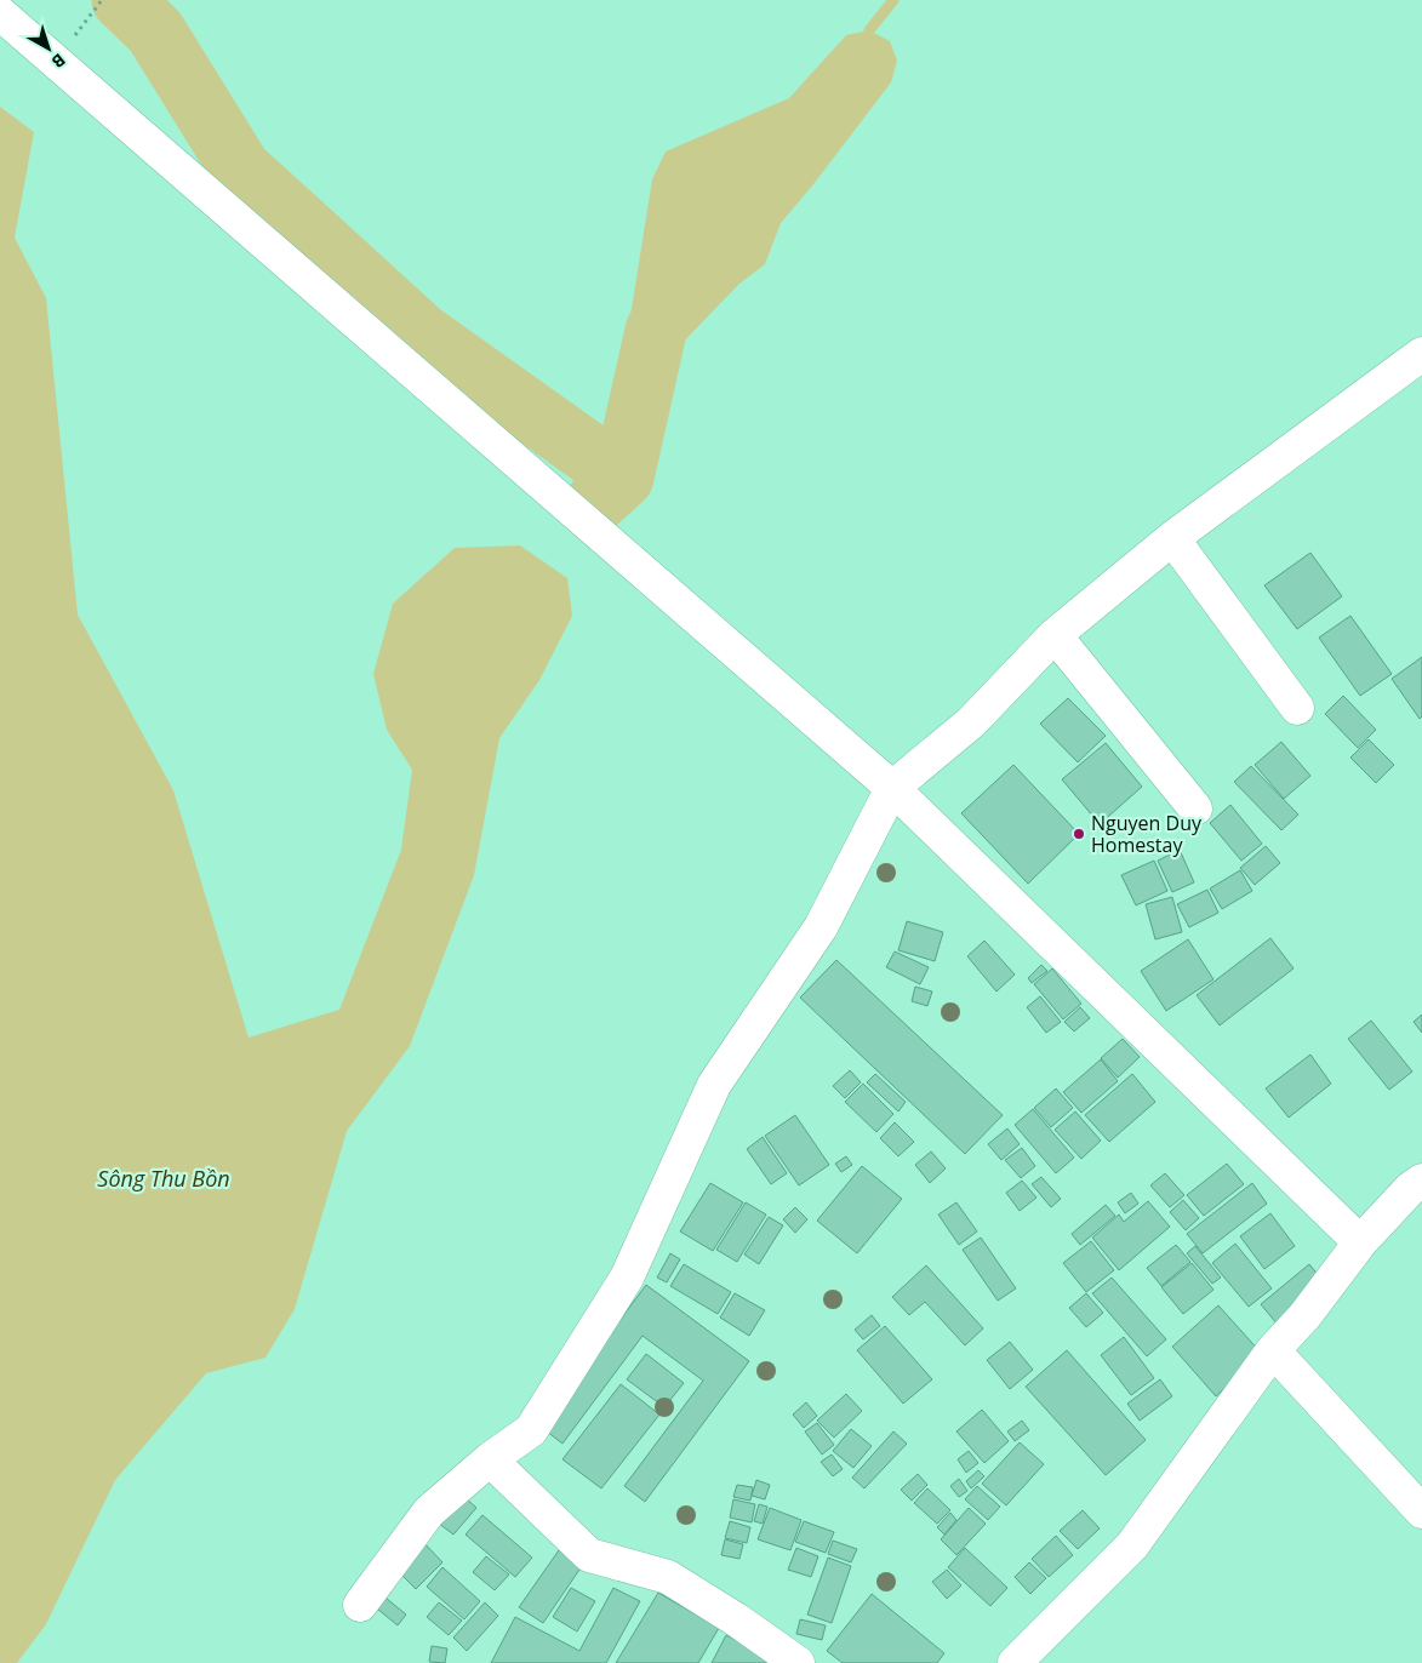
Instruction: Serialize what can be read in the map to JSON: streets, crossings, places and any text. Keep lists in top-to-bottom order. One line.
{"water":["Sông Thu Bồn"],"places":["Nguyen Duy Homestay"],"north":"bottom right"}
